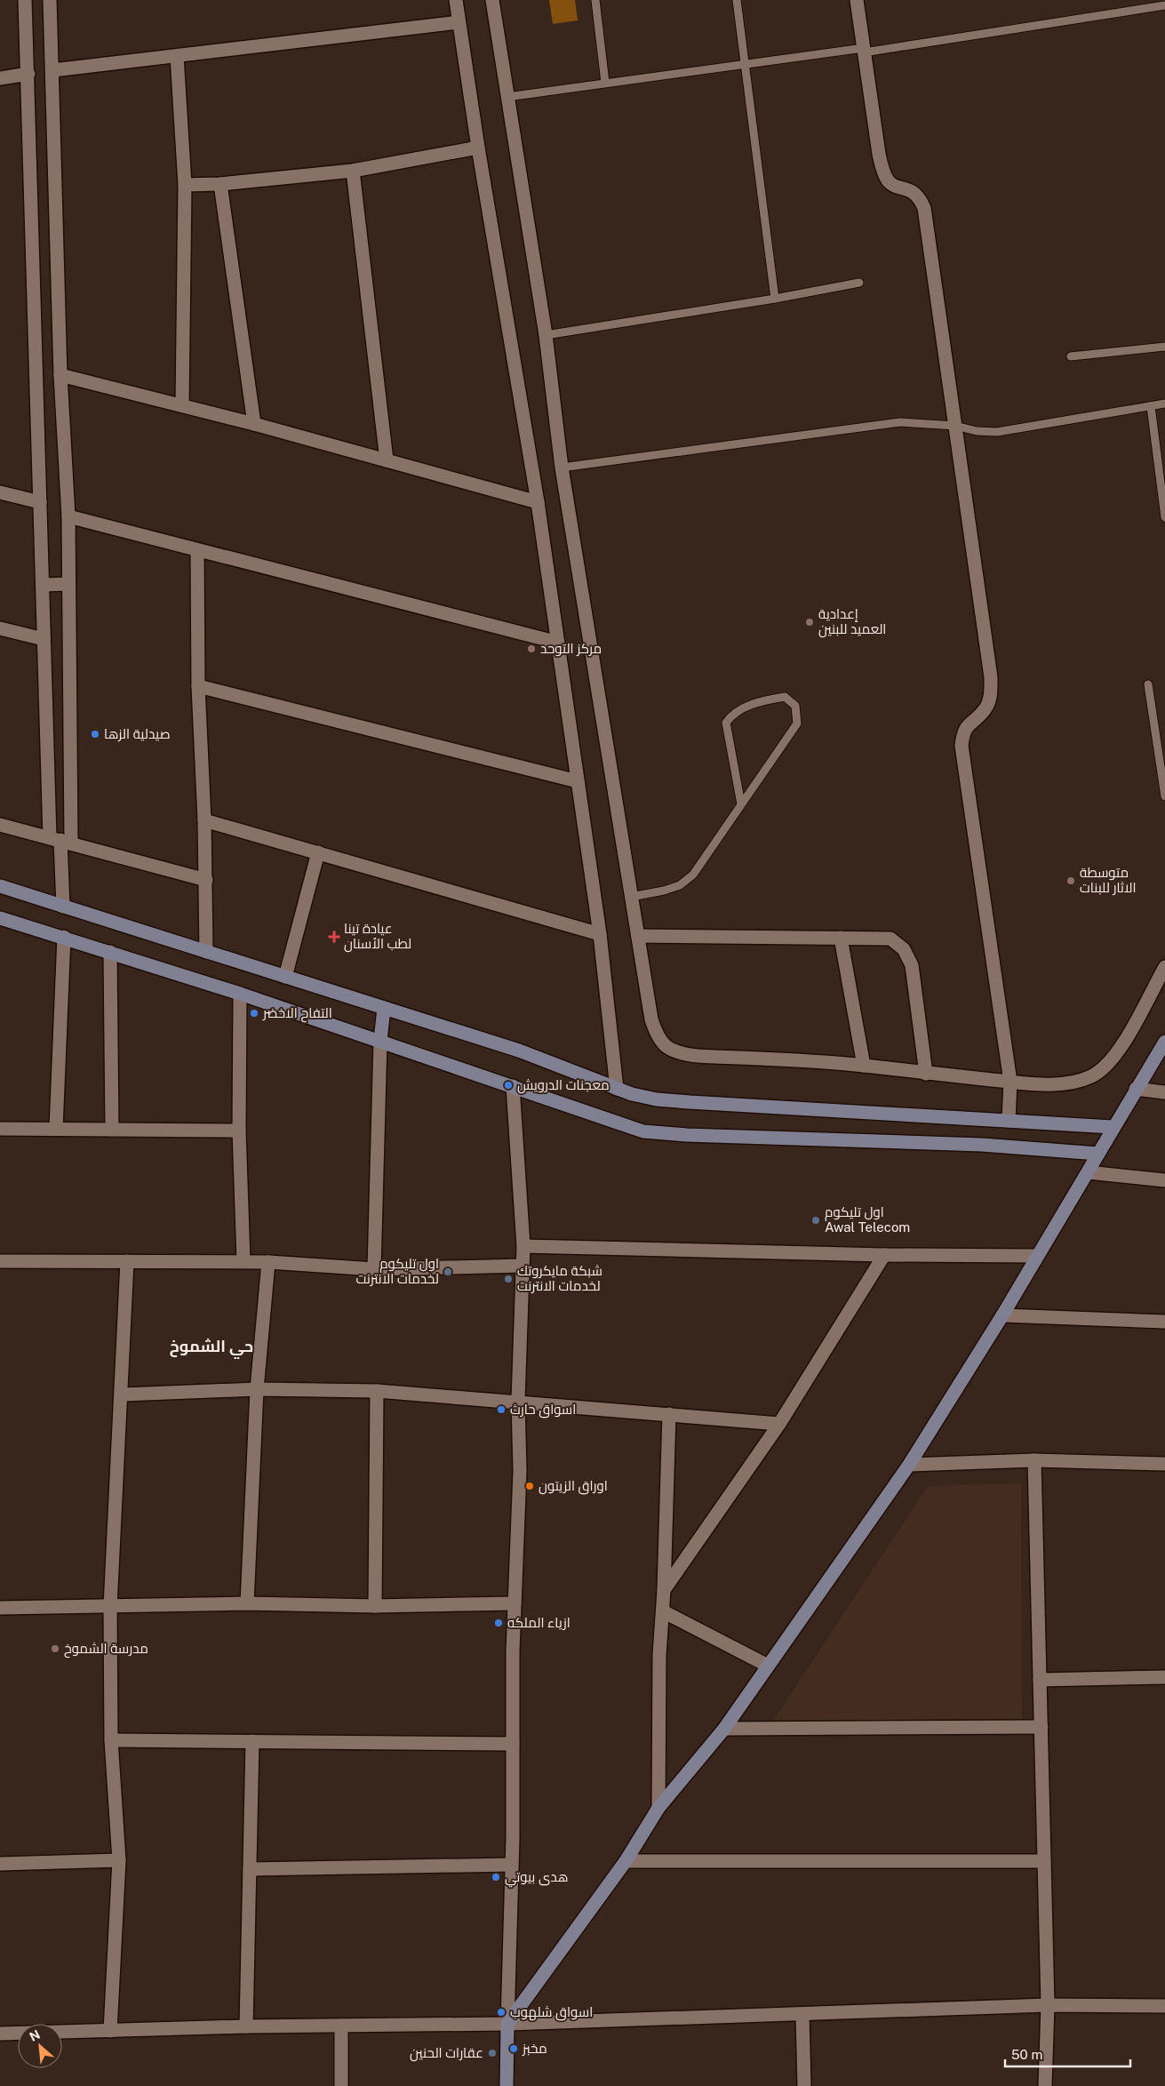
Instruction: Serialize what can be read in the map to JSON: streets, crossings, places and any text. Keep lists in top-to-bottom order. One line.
{"districts":["حي الشموخ"],"places":{"other":["إعدادية العميد للبنين","مركز التوحد","صيدلية الزها","متوسطة الاثار للبنات","التفاح الاخضر","معجنات الدرويش","اول تليكوم Awal Telecom","اول تليكوم لخدمات الانترنت","شبكة مايكروتك لخدمات الانترنت","اسواق حارث","اوراق الزيتون","ازياء الملكه","مدرسة الشموخ","هدى بيوتي","اسواق شلهوب","مخبز","عقارات الحنين"],"health":["عيادة تينا لطب الأسنان"]},"scale_bar":"50 m","north":"top left"}
